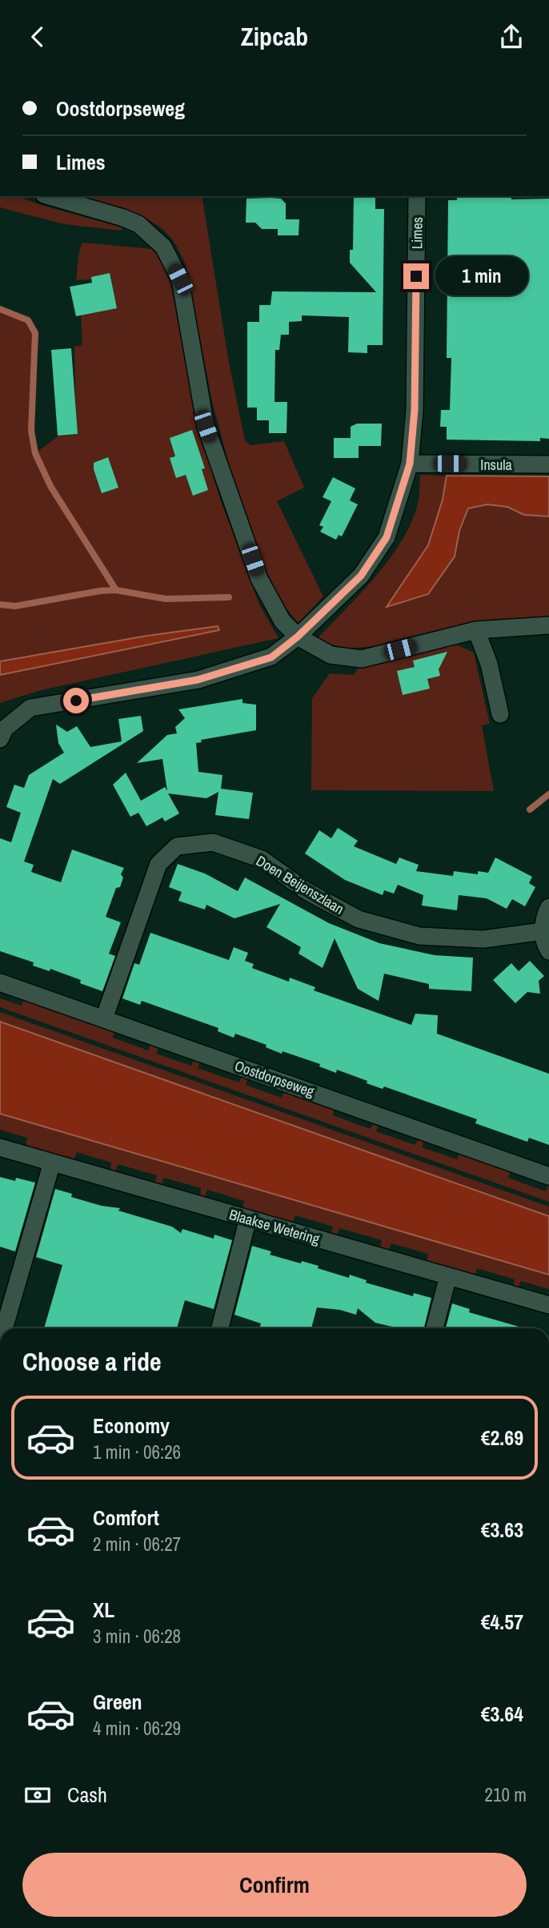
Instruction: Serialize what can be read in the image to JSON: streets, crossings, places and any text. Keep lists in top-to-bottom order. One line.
{"streets":{"street":["Limes","Insula","Doen Beijenszlaan","Oostdorpseweg","Blaakse Wetering"]},"crossings":[["Limes","Insula"],["Doen Beijenszlaan","Oostdorpseweg"]],"page":{"header":"Zipcab","banner":["Oostdorpseweg","Limes"],"bubble":"1 min","heading":"Choose a ride","list":[{"name":"Economy","note":"1 min · 06:26","value":"€2.69"},{"name":"Comfort","note":"2 min · 06:27","value":"€3.63"},{"name":"XL","note":"3 min · 06:28","value":"€4.57"},{"name":"Green","note":"4 min · 06:29","value":"€3.64"}],"pay":["Cash","210 m"],"buttons":"Confirm"}}
